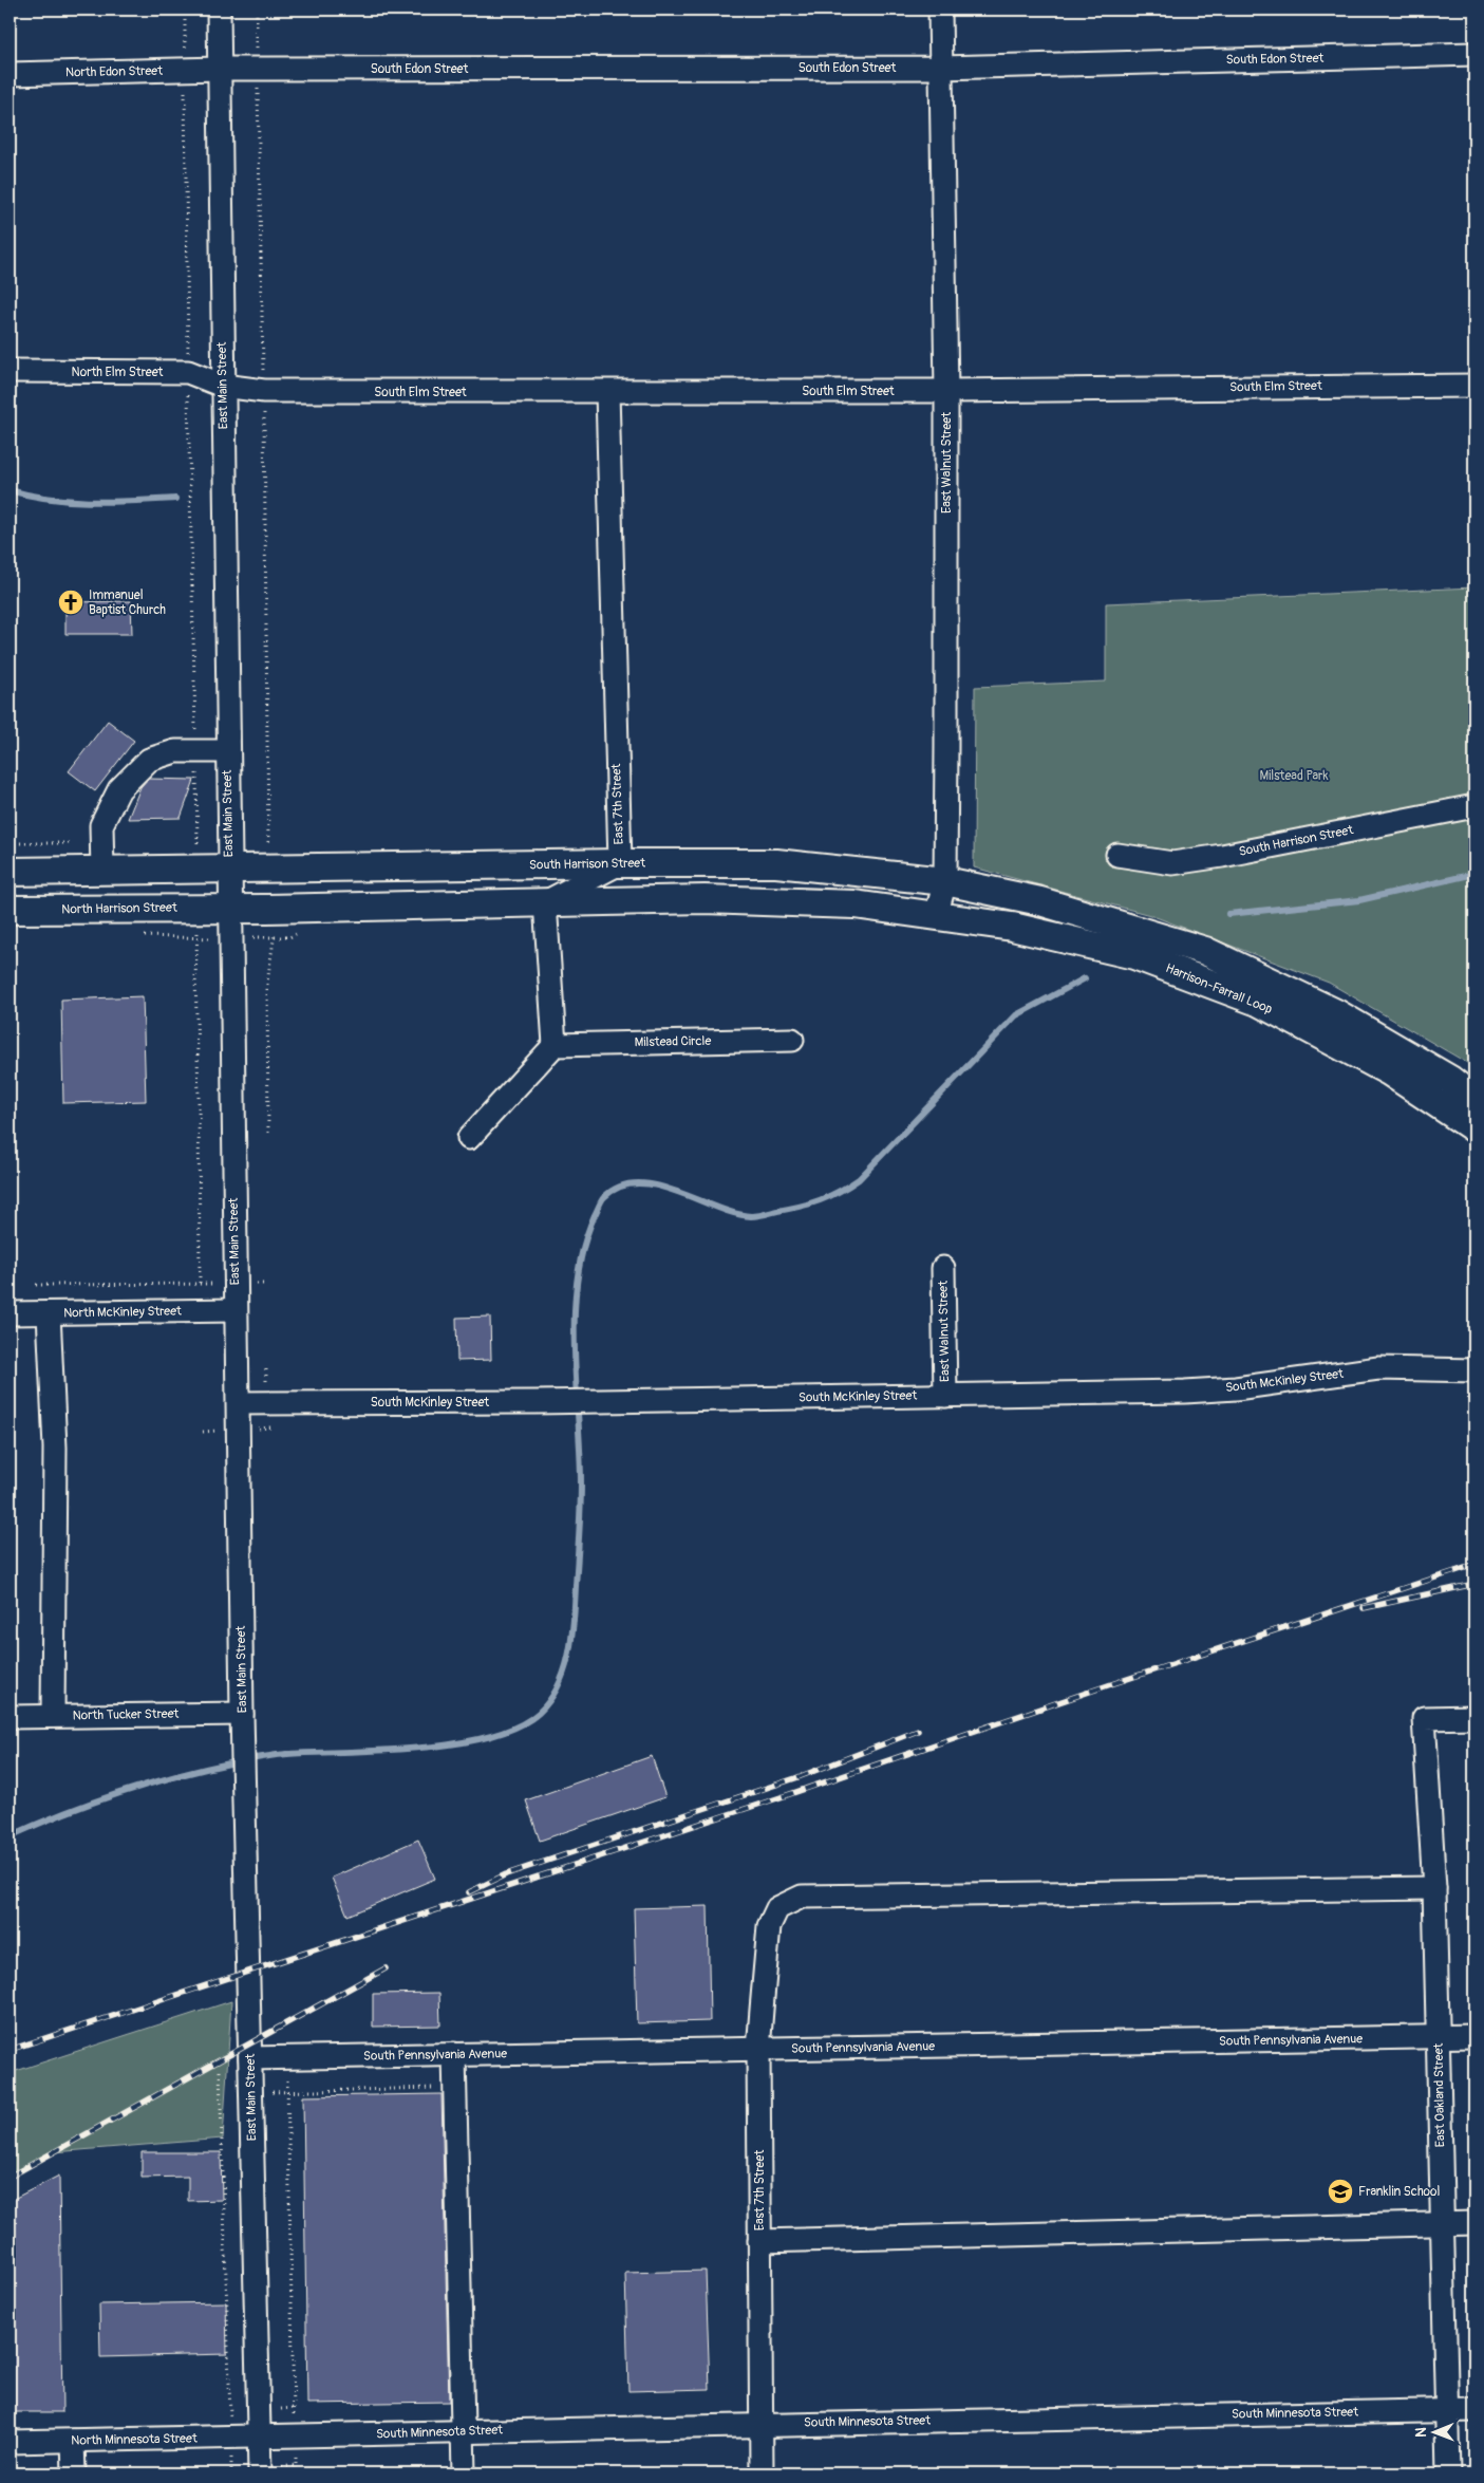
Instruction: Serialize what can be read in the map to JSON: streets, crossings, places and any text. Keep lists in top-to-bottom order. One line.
{"streets":{"main road":["South Harrison Street","North Harrison Street","Harrison-Farrall Loop"],"street":["South Edon Street","North Edon Street","North Elm Street","East Main Street","South Elm Street","East Walnut Street","East 7th Street","Milstead Circle","North McKinley Street","South McKinley Street","North Tucker Street","South Pennsylvania Avenue","East Oakland Street","South Minnesota Street","North Minnesota Street"]},"crossings":[["South Edon Street","North Edon Street"],["South Edon Street","East Main Street"],["South Edon Street","East Walnut Street"],["North Edon Street","East Main Street"],["North Elm Street","East Main Street"],["North Elm Street","South Elm Street"],["East Main Street","South Elm Street"],["East Main Street","South Harrison Street"],["East Main Street","North Harrison Street"],["East Main Street","North McKinley Street"],["East Main Street","South McKinley Street"],["East Main Street","North Tucker Street"],["East Main Street","South Pennsylvania Avenue"],["East Main Street","South Minnesota Street"],["East Main Street","North Minnesota Street"],["South Elm Street","East Walnut Street"],["South Elm Street","East 7th Street"],["East Walnut Street","South Harrison Street"],["East Walnut Street","Harrison-Farrall Loop"],["East Walnut Street","South McKinley Street"],["East 7th Street","South Harrison Street"],["East 7th Street","South Pennsylvania Avenue"],["East 7th Street","East Oakland Street"],["East 7th Street","South Minnesota Street"],["South Harrison Street","Harrison-Farrall Loop"],["South Pennsylvania Avenue","East Oakland Street"],["East Oakland Street","South Minnesota Street"],["South Minnesota Street","North Minnesota Street"]],"parks":["Milstead Park"],"places":{"church":["Immanuel Baptist Church"],"school or university":["Franklin School"]},"north":"left"}
